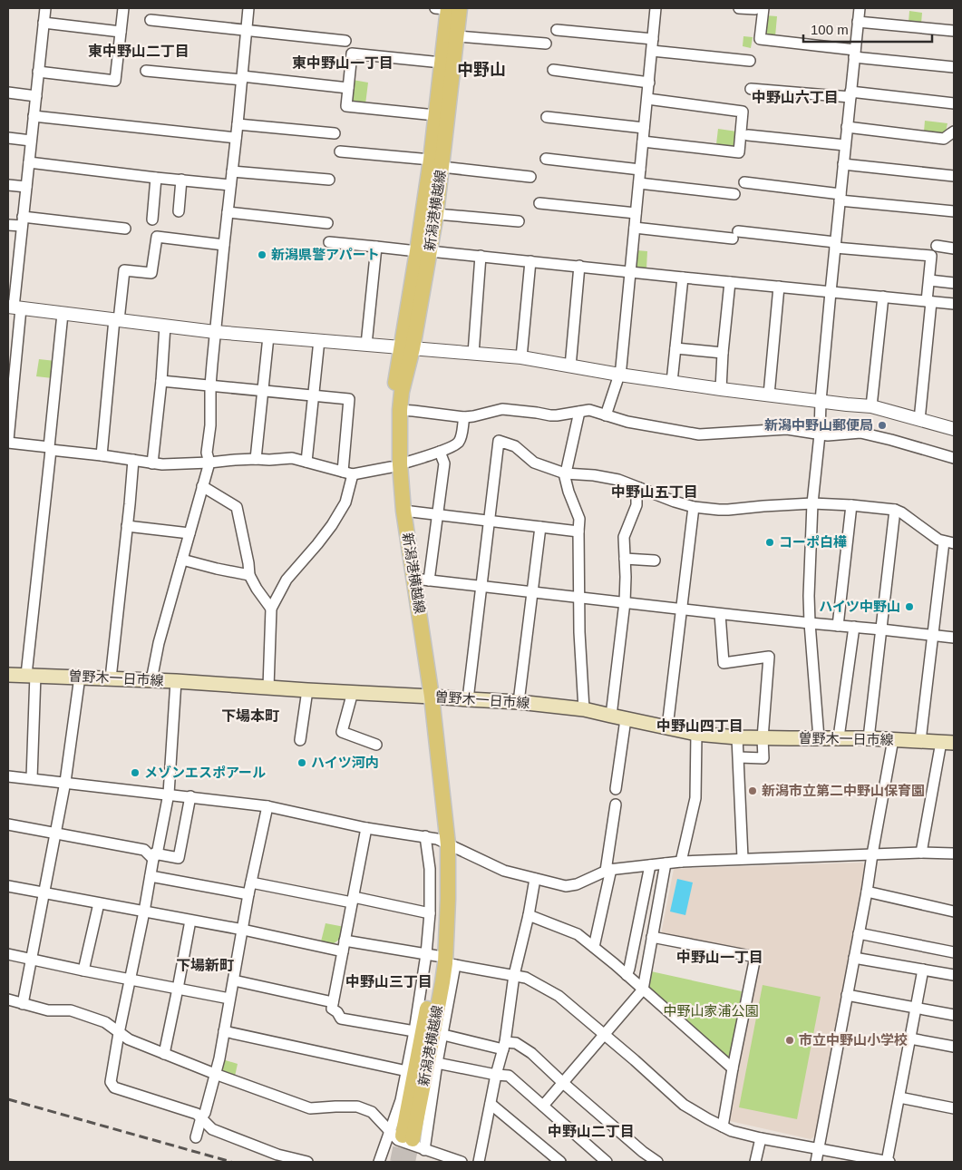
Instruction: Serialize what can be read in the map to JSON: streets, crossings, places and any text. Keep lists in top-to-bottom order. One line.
{"streets":{"main road":["新潟港横越線","曽野木一日市線"]},"crossings":[["新潟港横越線","曽野木一日市線"]],"districts":["東中野山二丁目","東中野山一丁目","中野山","中野山六丁目","中野山五丁目","下場本町","中野山四丁目","中野山一丁目","下場新町","中野山三丁目","中野山二丁目"],"parks":["中野山家浦公園"],"places":["新潟県警アパート","新潟中野山郵便局","コーポ白樺","ハイツ中野山","ハイツ河内","メゾンエスポアール","新潟市立第二中野山保育園","市立中野山小学校"],"scale_bar":"100 m"}
